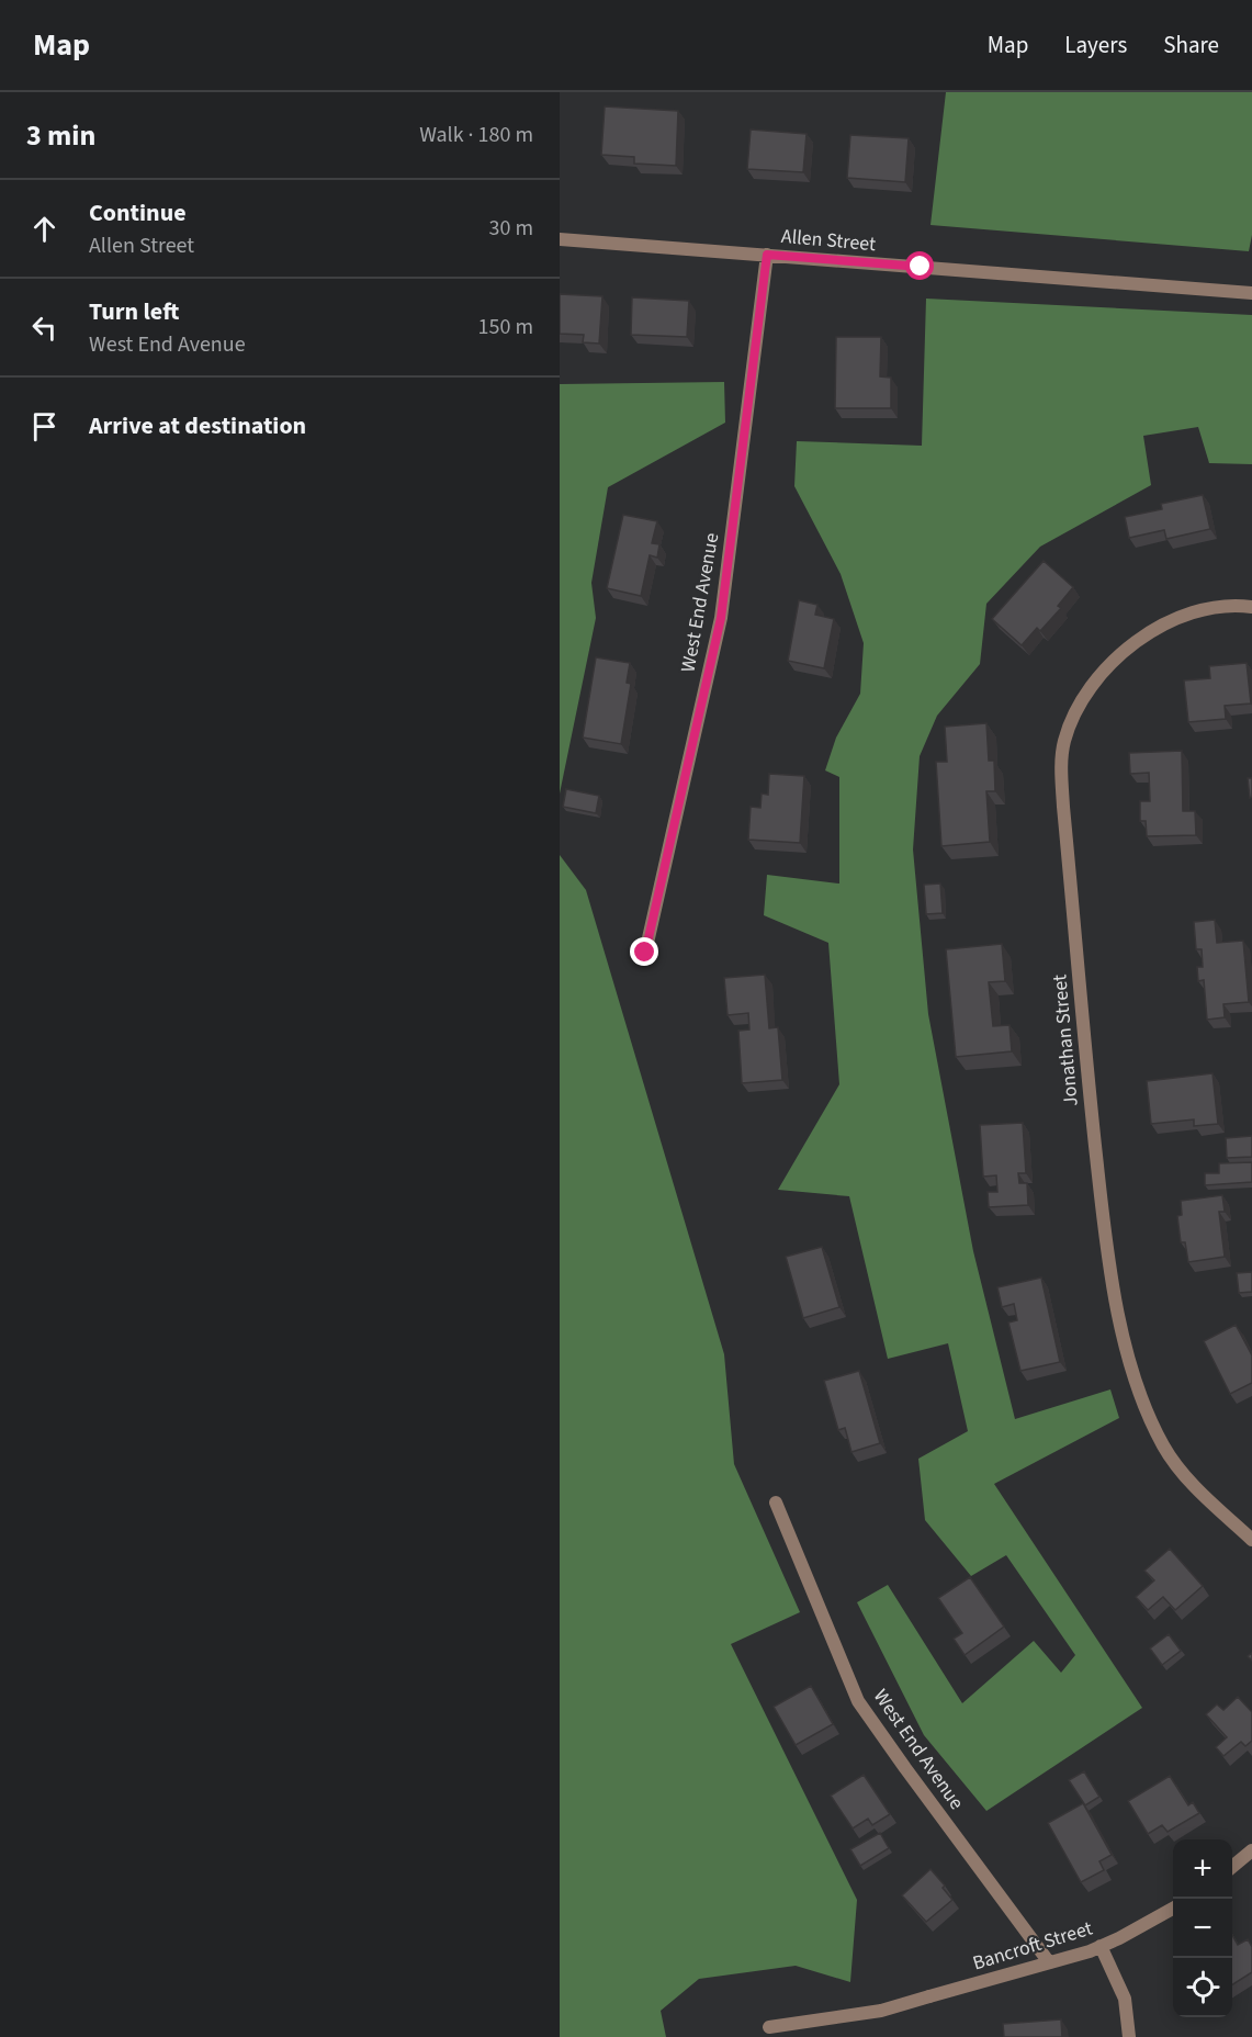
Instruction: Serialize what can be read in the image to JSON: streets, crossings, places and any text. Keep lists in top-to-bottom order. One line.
{"streets":{"street":["Allen Street","West End Avenue","Jonathan Street","Bancroft Street"]},"crossings":[["Allen Street","West End Avenue"],["West End Avenue","Bancroft Street"]],"page":{"header":"Map","nav":["Map","Layers","Share"],"heading":["3 min","Walk · 180 m"],"list":[["Continue","Allen Street","30 m"],["Turn left","West End Avenue","150 m"],"Arrive at destination"],"map_buttons":["+","−"]}}
